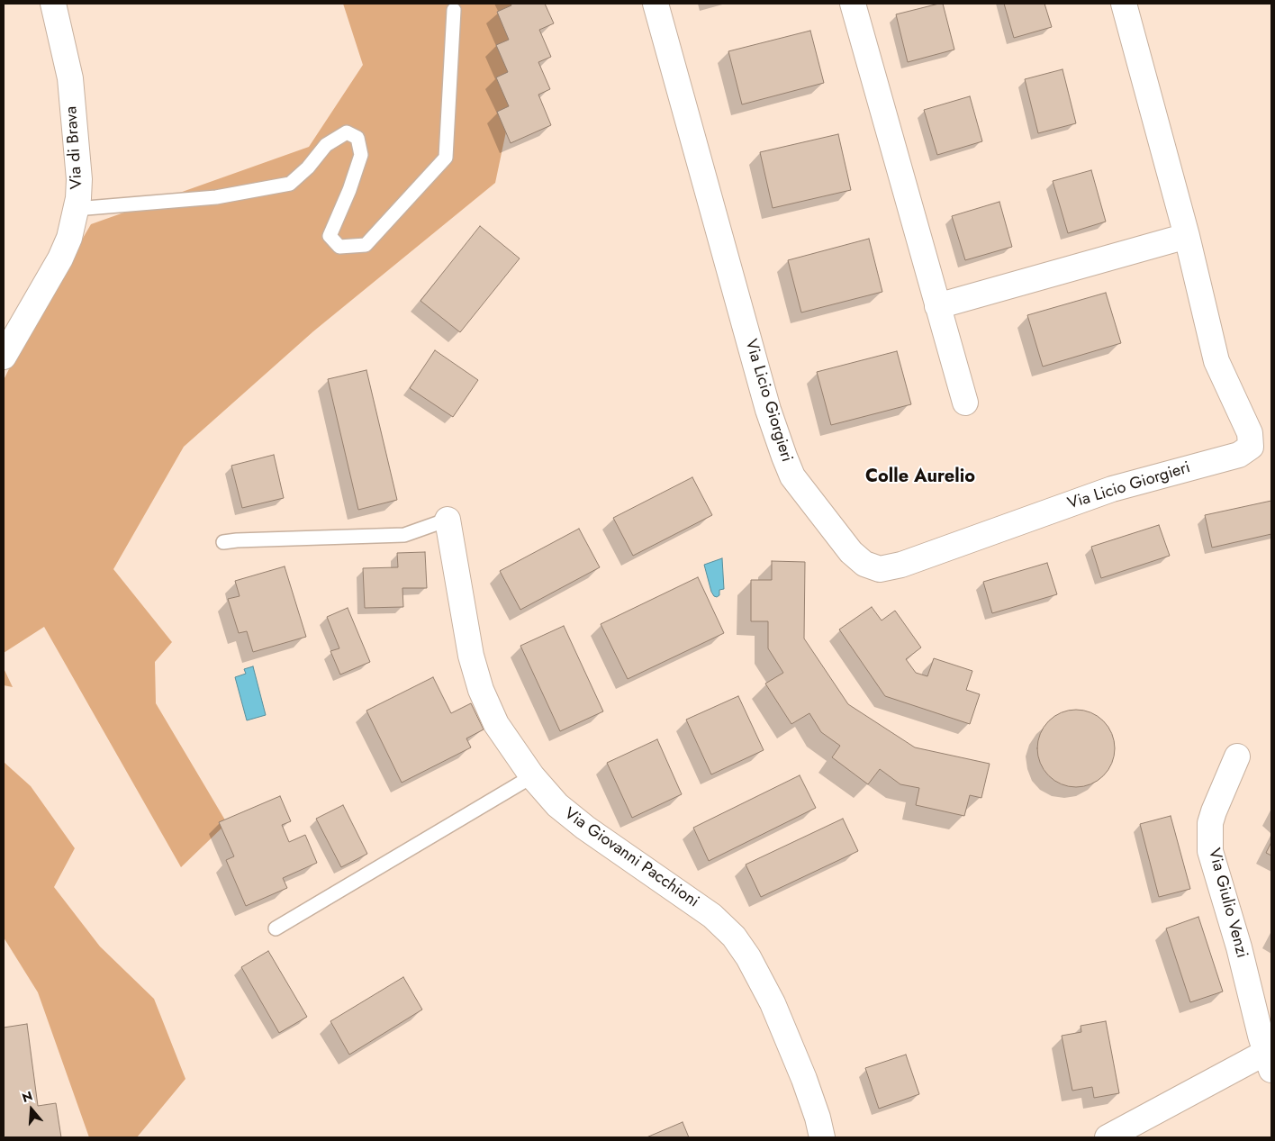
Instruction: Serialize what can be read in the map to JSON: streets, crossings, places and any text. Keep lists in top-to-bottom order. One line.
{"streets":{"street":["Via di Brava","Via Licio Giorgieri","Via Giovanni Pacchioni","Via Giulio Venzi"]},"districts":["Colle Aurelio"],"north":"top"}
